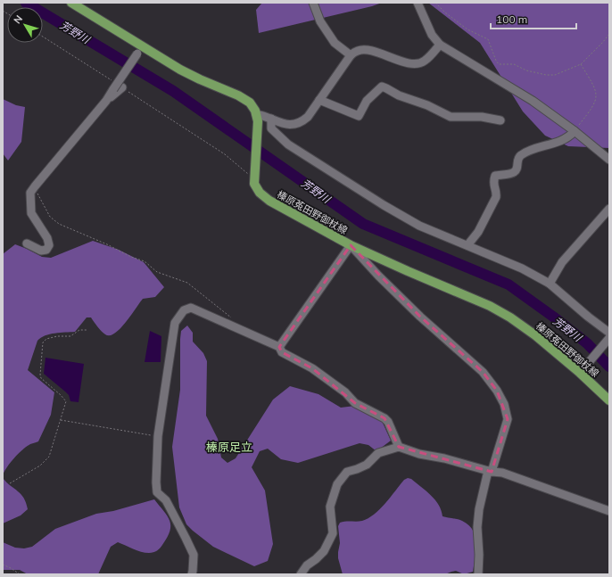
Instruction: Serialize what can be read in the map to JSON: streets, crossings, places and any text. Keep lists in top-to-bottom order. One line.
{"streets":{"main road":["榛原菟田野御杖線"]},"districts":["榛原足立"],"water":["芳野川"],"scale_bar":"100 m","north":"top left"}
